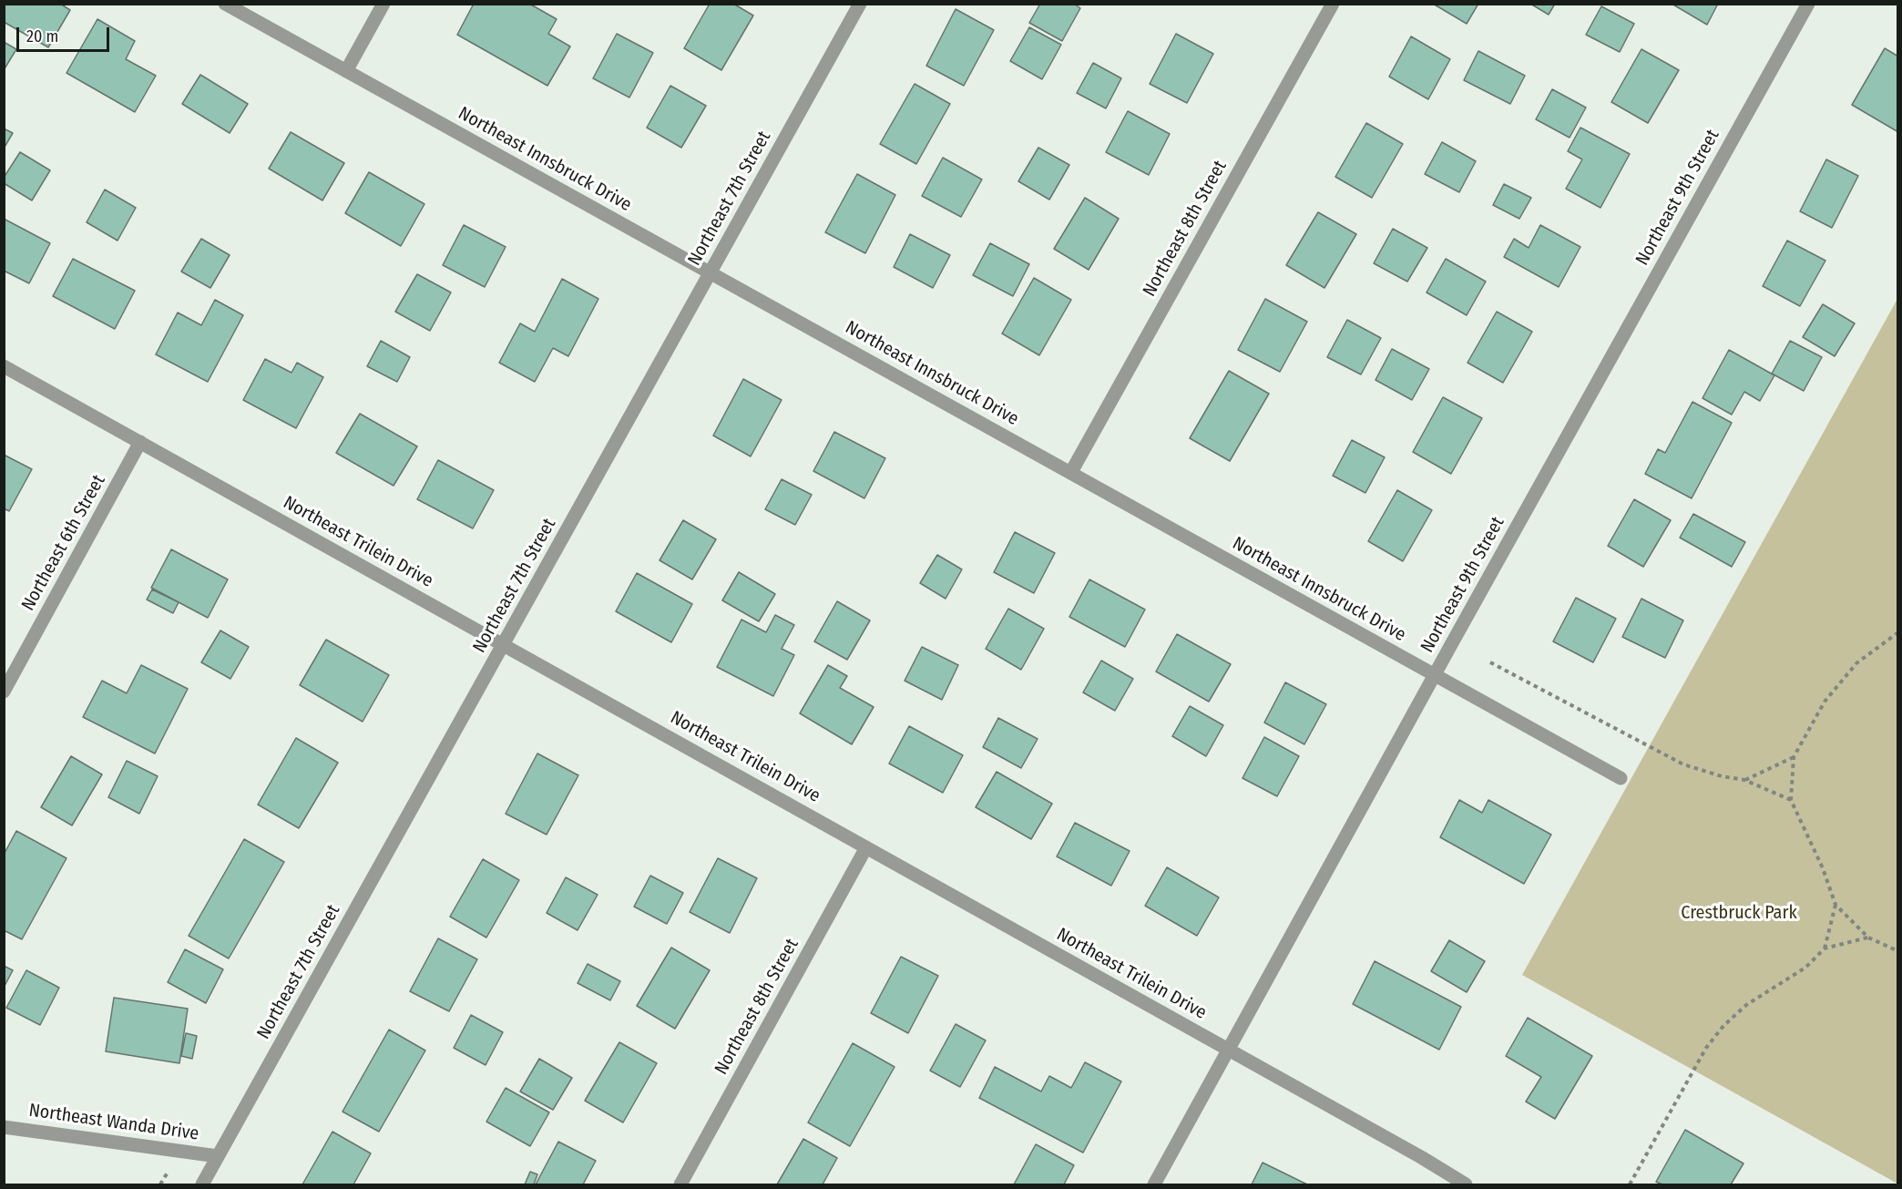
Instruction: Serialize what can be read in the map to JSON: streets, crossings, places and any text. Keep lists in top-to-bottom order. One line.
{"streets":{"street":["Northeast Innsbruck Drive","Northeast 9th Street","Northeast 7th Street","Northeast 8th Street","Northeast Trilein Drive","Northeast 6th Street","Northeast Wanda Drive"]},"crossings":[["Northeast Innsbruck Drive","Northeast 9th Street"],["Northeast Innsbruck Drive","Northeast 7th Street"],["Northeast Innsbruck Drive","Northeast 8th Street"],["Northeast 9th Street","Northeast Trilein Drive"],["Northeast 7th Street","Northeast Trilein Drive"],["Northeast 7th Street","Northeast Wanda Drive"],["Northeast 8th Street","Northeast Trilein Drive"],["Northeast Trilein Drive","Northeast 6th Street"]],"parks":["Crestbruck Park"],"scale_bar":"20 m"}
